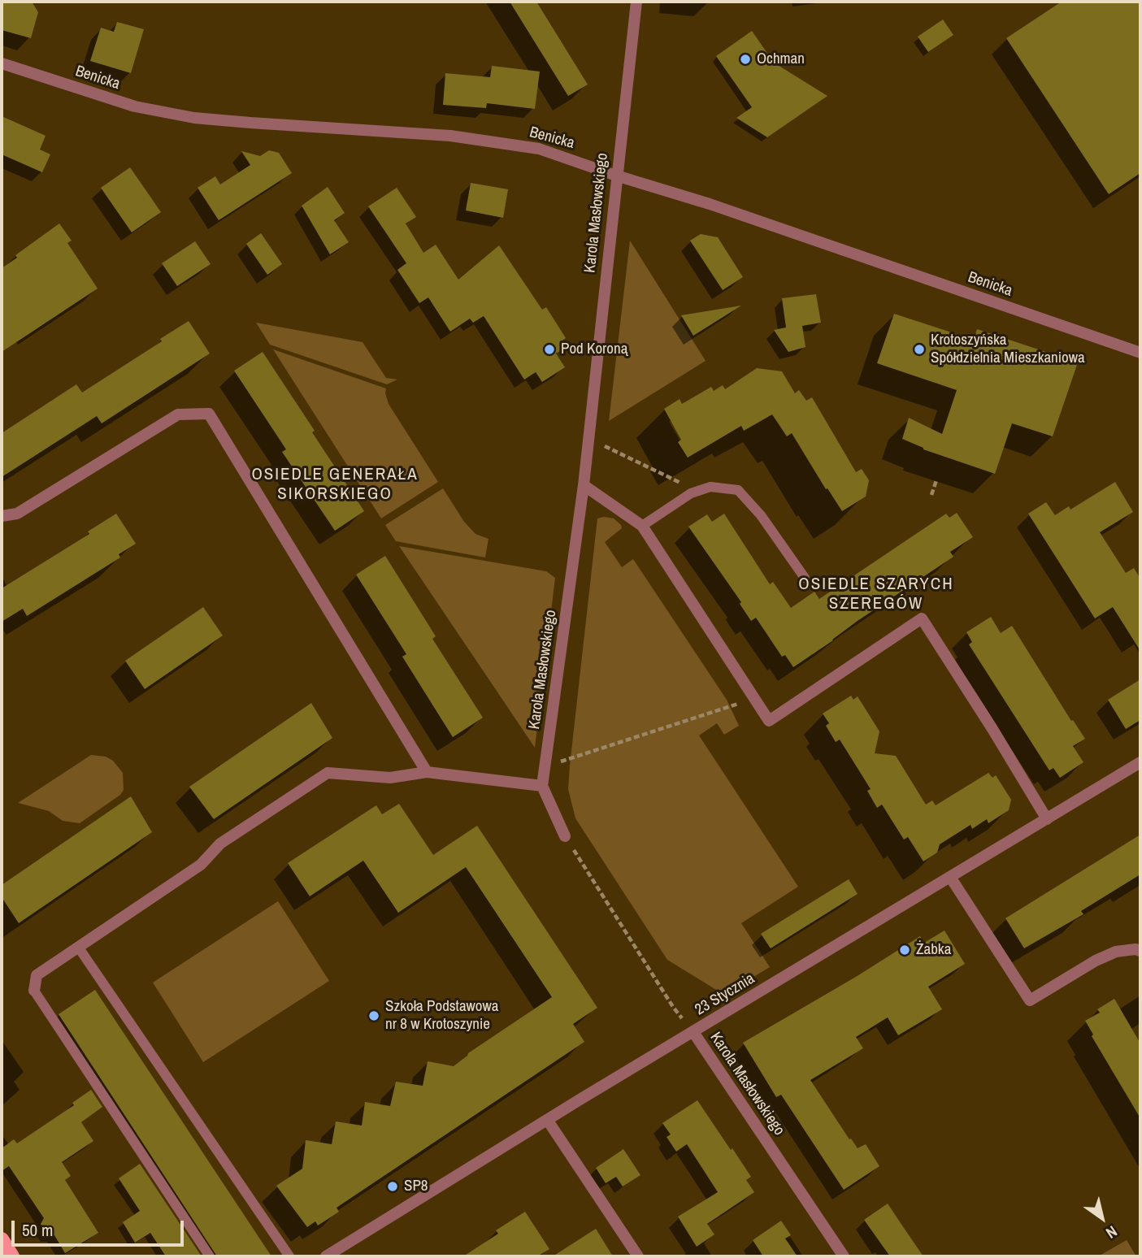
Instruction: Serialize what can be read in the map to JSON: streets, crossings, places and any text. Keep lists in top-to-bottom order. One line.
{"streets":{"street":["Benicka","Karola Masłowskiego","23 Stycznia"]},"crossings":[["Benicka","Karola Masłowskiego"],["Karola Masłowskiego","23 Stycznia"]],"districts":["OSIEDLE GENERAŁA SIKORSKIEGO","OSIEDLE SZARYCH SZEREGÓW"],"places":["Ochman","Pod Koroną","Krotoszyńska Spółdzielnia Mieszkaniowa","Żabka","Szkoła Podstawowa nr 8 w Krotoszynie","SP8"],"scale_bar":"50 m","north":"bottom right"}
